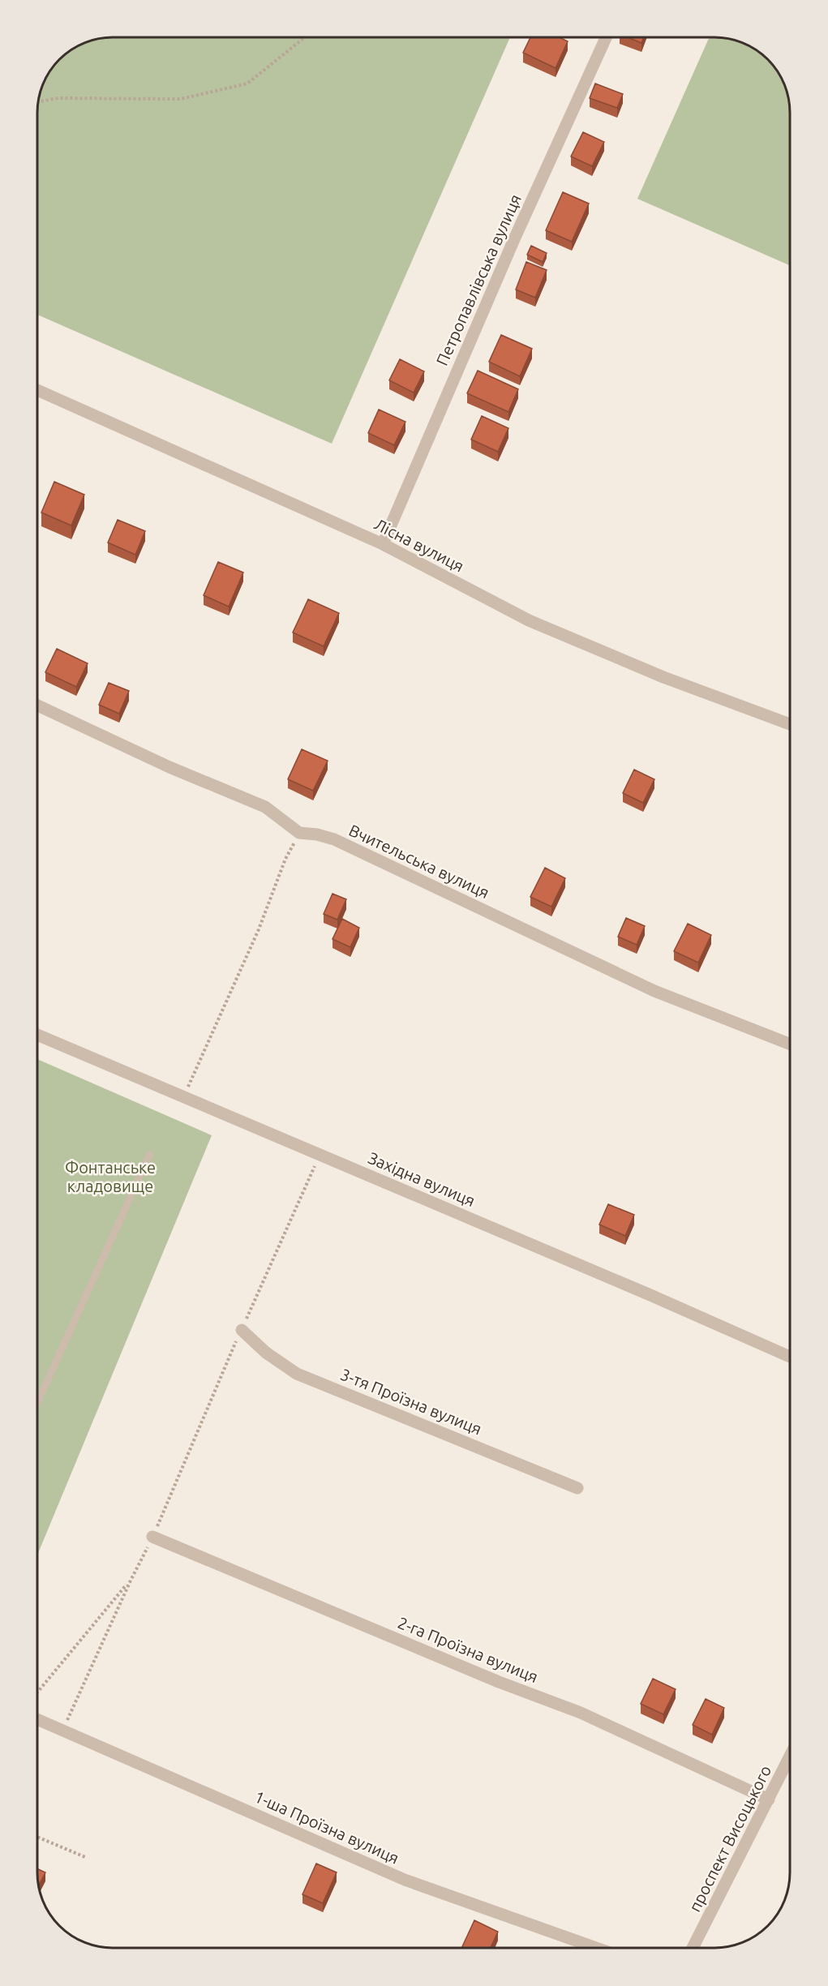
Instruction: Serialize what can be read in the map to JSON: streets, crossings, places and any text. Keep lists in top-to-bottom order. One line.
{"streets":{"street":["Петропавлівська вулиця","Лісна вулиця","Вчительська вулиця","Західна вулиця","3-тя Проїзна вулиця","2-га Проїзна вулиця","1-ша Проїзна вулиця","проспект Висоцького"]},"crossings":[["Петропавлівська вулиця","Лісна вулиця"],["2-га Проїзна вулиця","проспект Висоцького"]],"parks":["Фонтанське кладовище"]}
